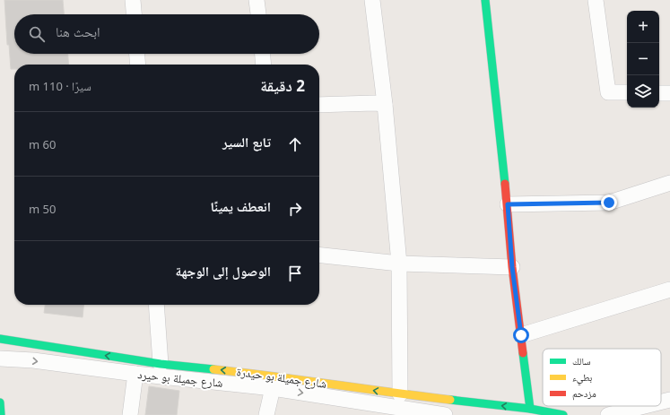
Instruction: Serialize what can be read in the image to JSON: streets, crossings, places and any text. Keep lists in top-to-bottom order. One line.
{"streets":{"street":["شارع جميلة بو حيدرة","شارع جميلة بو حيرد"]},"one_way":["شارع جميلة بو حيدرة","شارع جميلة بو حيرد"],"legend":["سالك","بطيء","مزدحم"],"page":{"map_buttons":["+","−"],"search":"ابحث هنا","heading":["2 دقيقة","سيرًا · 110 m"],"list":[["تابع السير","60 m"],["انعطف يمينًا","50 m"],"الوصول إلى الوجهة"]}}
